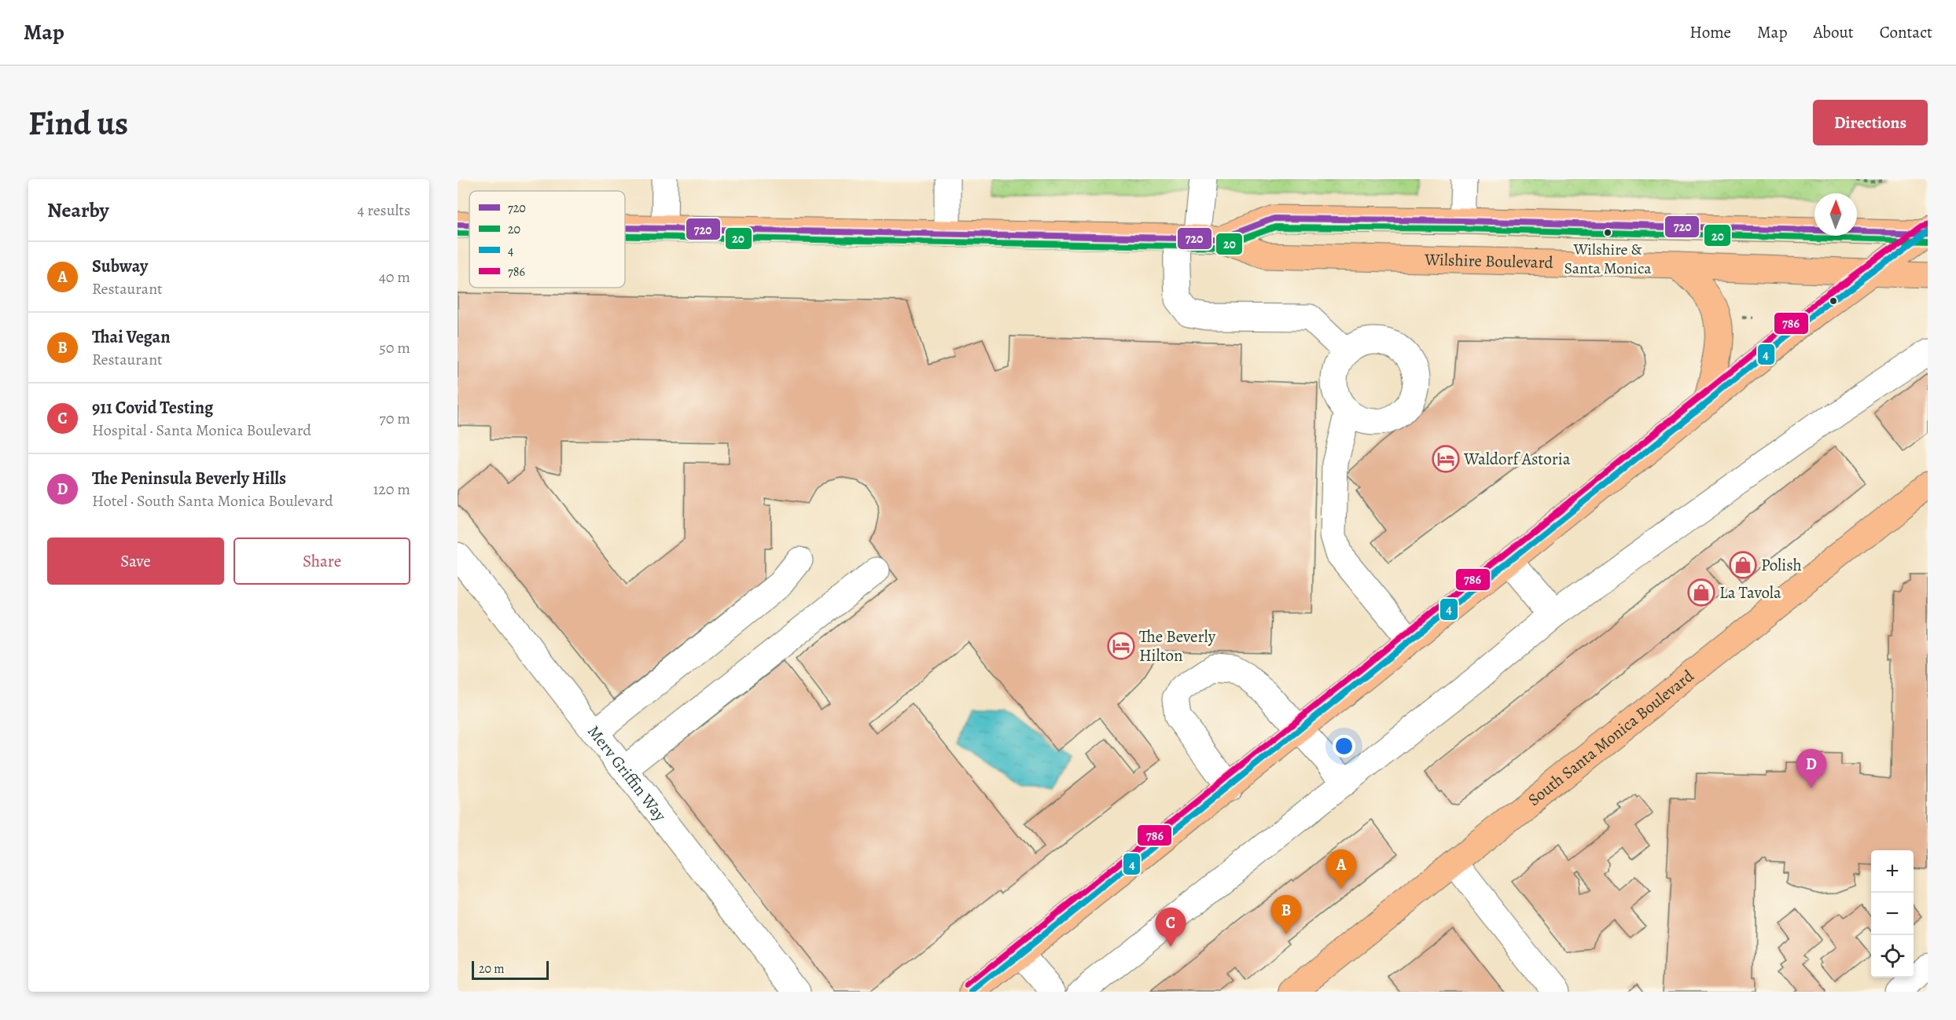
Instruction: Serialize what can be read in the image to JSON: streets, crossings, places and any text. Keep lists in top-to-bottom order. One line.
{"streets":{"main road":["Wilshire Boulevard","South Santa Monica Boulevard"],"street":["Merv Griffin Way"]},"places":{"other":["Wilshire & Santa Monica"],"hotel":["Waldorf Astoria","The Beverly Hilton"],"shop":["Polish","La Tavola"]},"lines":["transit line 720","transit line 786","transit line 20","transit line 4"],"legend":["720","20","4","786"],"scale_bar":"20 m","north":"top","page":{"header":"Map","nav":["Home","Map","About","Contact"],"buttons":["Directions",["Save","Share"]],"title":"Find us","heading":["Nearby","4 results"],"list":[{"mark":"A","name":"Subway","note":"Restaurant","value":"40 m"},{"mark":"B","name":"Thai Vegan","note":"Restaurant","value":"50 m"},{"mark":"C","name":"911 Covid Testing","note":"Hospital · Santa Monica Boulevard","value":"70 m"},{"mark":"D","name":"The Peninsula Beverly Hills","note":"Hotel · South Santa Monica Boulevard","value":"120 m"}],"pins":["D","A","B","C"],"map_buttons":["+","−"],"scale":"20 m"}}
